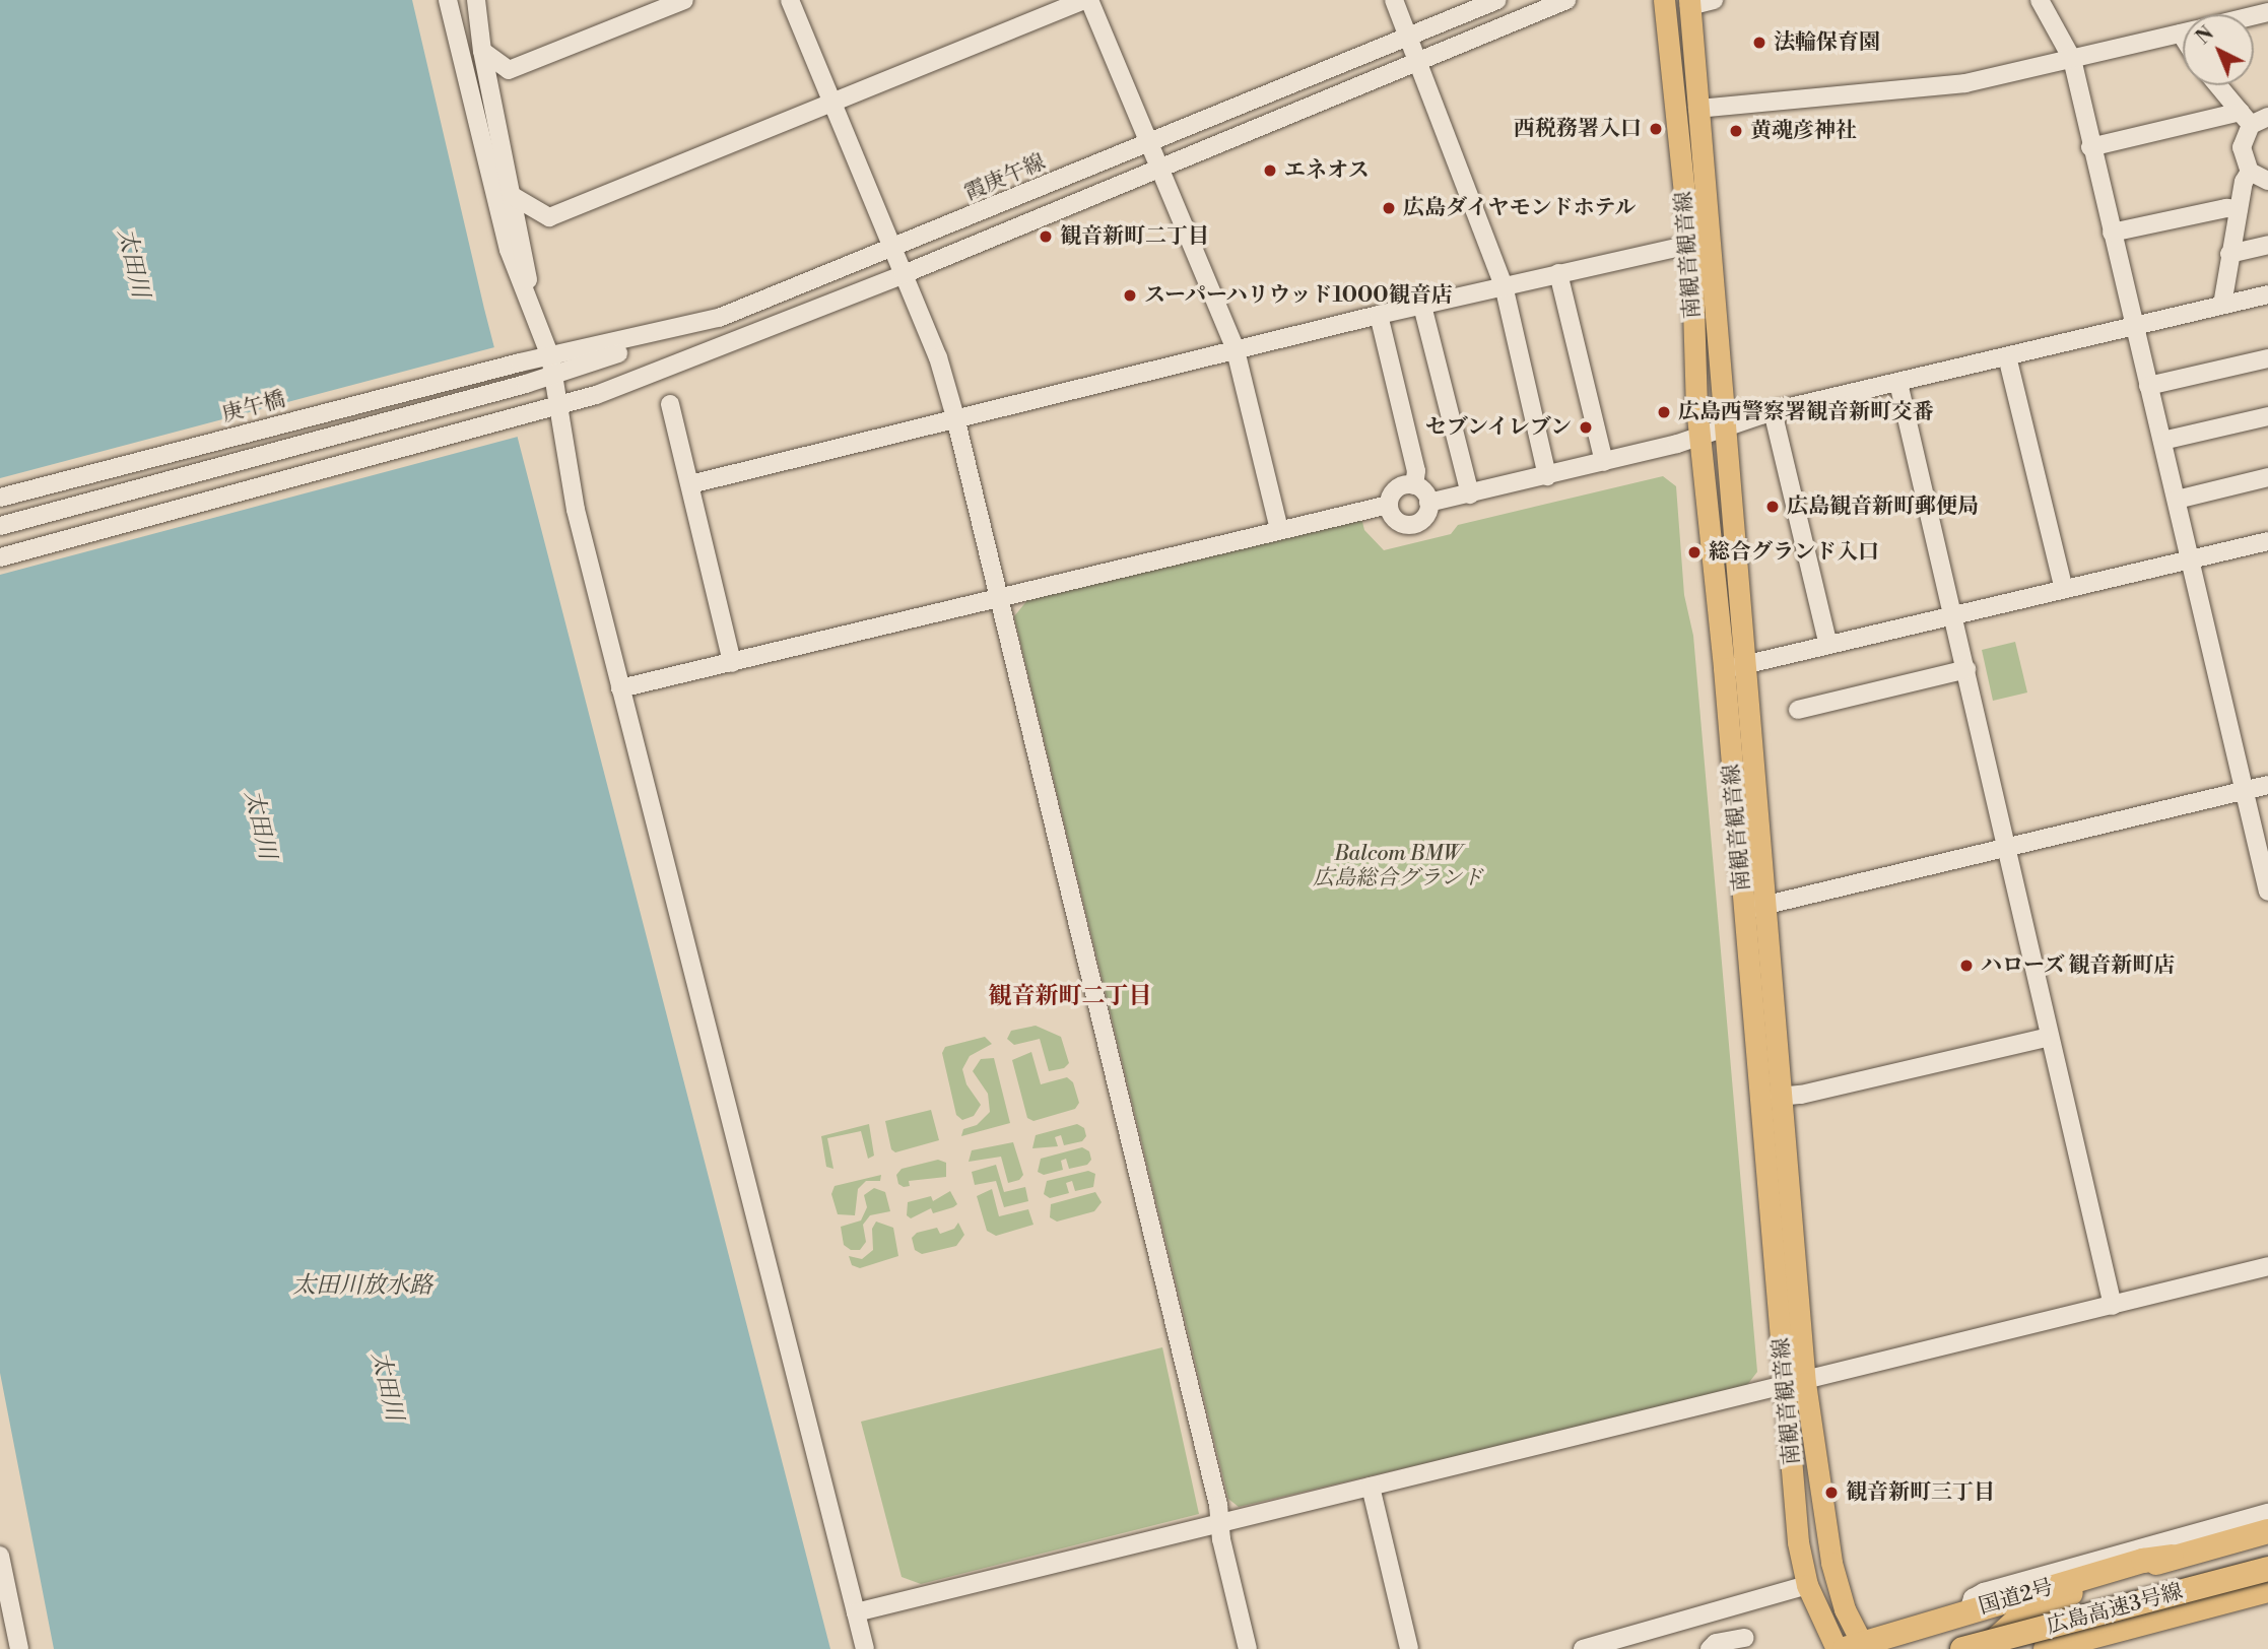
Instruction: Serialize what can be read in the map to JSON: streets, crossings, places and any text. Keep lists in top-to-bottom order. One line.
{"streets":{"highway":["国道2号","広島高速3号線"],"main road":["南観音観音線"],"street":["霞庚午線","庚午橋"]},"crossings":[["霞庚午線","庚午橋"],["南観音観音線","国道2号"]],"districts":["観音新町二丁目"],"water":["太田川","太田川放水路"],"parks":["Balcom BMW 広島総合グランド"],"places":["法輪保育園","西税務署入口","黄魂彦神社","エネオス","広島ダイヤモンドホテル","観音新町二丁目","スーパーハリウッド1000観音店","広島西警察署観音新町交番","セブンイレブン","広島観音新町郵便局","総合グランド入口","ハローズ 観音新町店","観音新町三丁目"],"north":"top left"}
